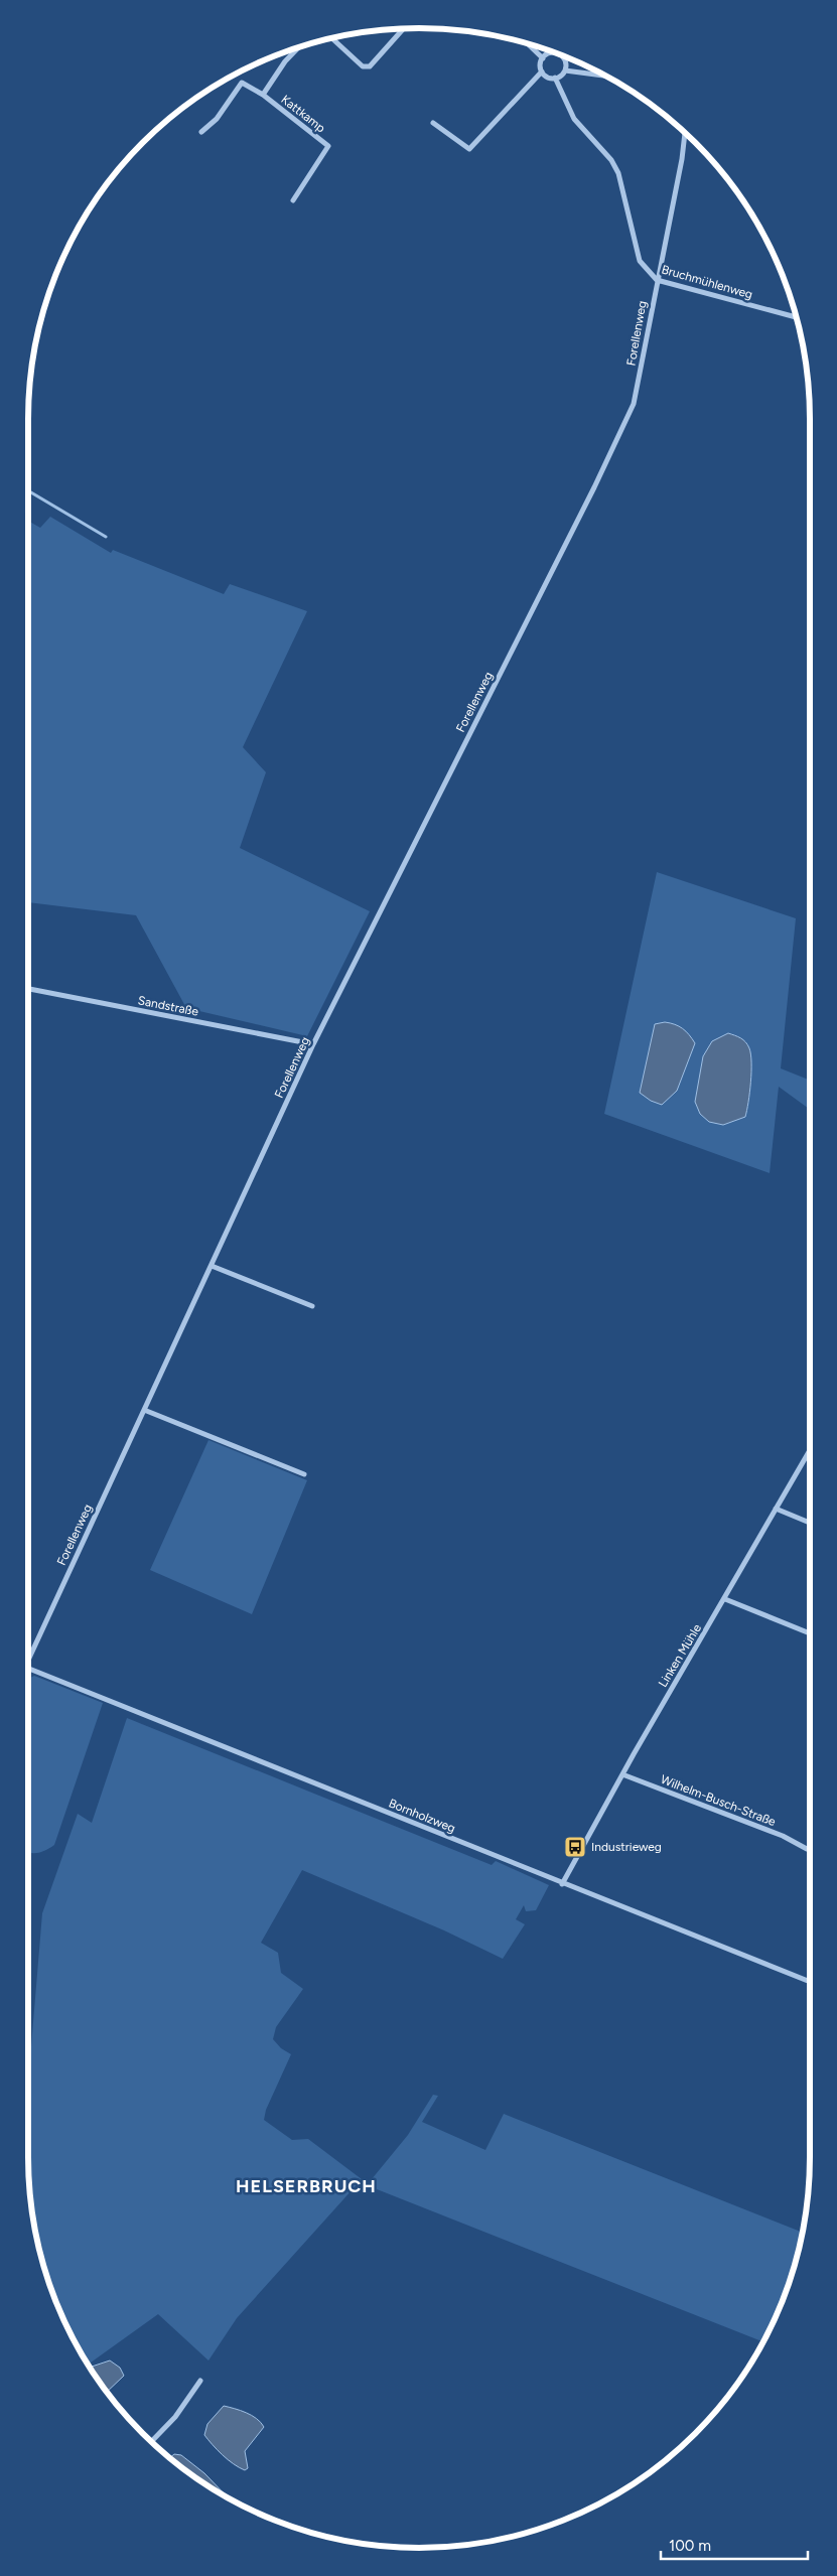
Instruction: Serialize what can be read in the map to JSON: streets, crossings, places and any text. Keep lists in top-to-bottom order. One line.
{"streets":{"street":["Kattkamp","Bruchmühlenweg","Forellenweg","Sandstraße","Linken Mühle","Wilhelm-Busch-Straße","Bornholzweg"]},"crossings":[["Bruchmühlenweg","Forellenweg"],["Forellenweg","Sandstraße"],["Linken Mühle","Wilhelm-Busch-Straße"],["Linken Mühle","Bornholzweg"]],"districts":["HELSERBRUCH"],"places":{"bus stop":["Industrieweg"]},"scale_bar":"100 m"}
